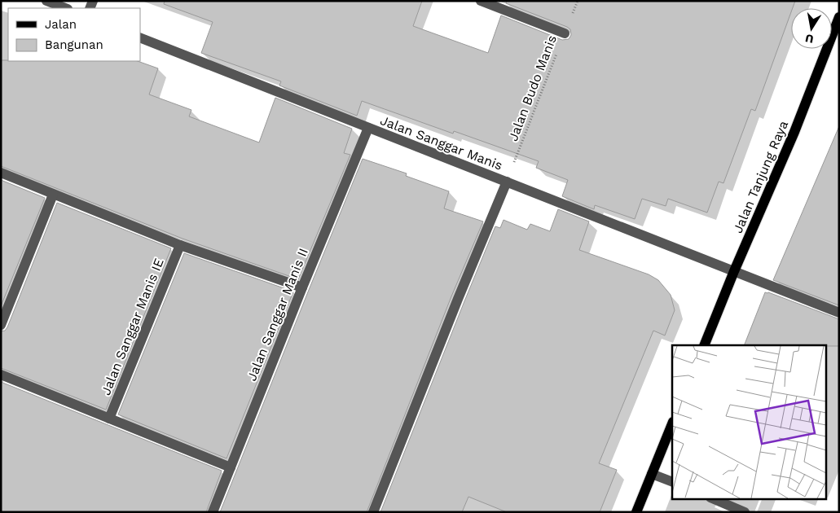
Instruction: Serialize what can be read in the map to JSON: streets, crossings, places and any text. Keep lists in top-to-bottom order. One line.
{"streets":{"main road":["Jalan Tanjung Raya"],"street":["Jalan Sanggar Manis","Jalan Sanggar Manis II","Jalan Sanggar Manis IE"],"path":["Jalan Budo Manis"]},"crossings":[["Jalan Budo Manis","Jalan Sanggar Manis"],["Jalan Sanggar Manis","Jalan Tanjung Raya"],["Jalan Sanggar Manis","Jalan Sanggar Manis II"]],"legend":["Jalan","Bangunan"],"north":"bottom"}
